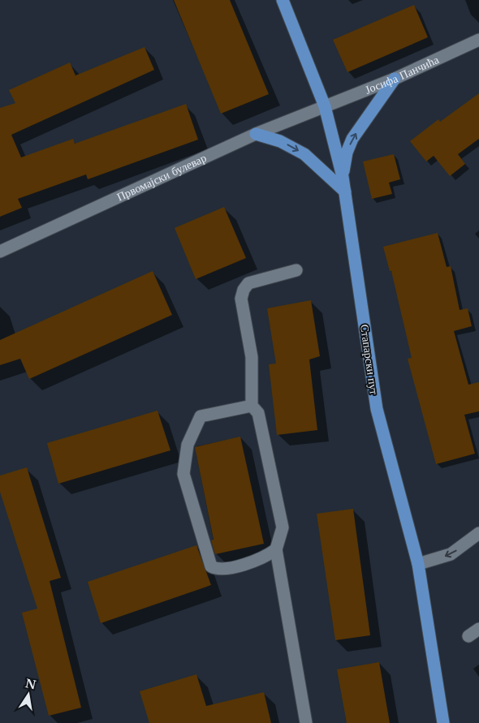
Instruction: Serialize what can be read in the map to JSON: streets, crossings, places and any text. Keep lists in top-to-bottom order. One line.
{"streets":{"main road":["Стапарски пут"],"street":["Јосифа Панчића","Првомајски булевар"]},"crossings":[["Јосифа Панчића","Првомајски булевар"],["Јосифа Панчића","Стапарски пут"],["Првомајски булевар","Стапарски пут"]],"north":"top"}
